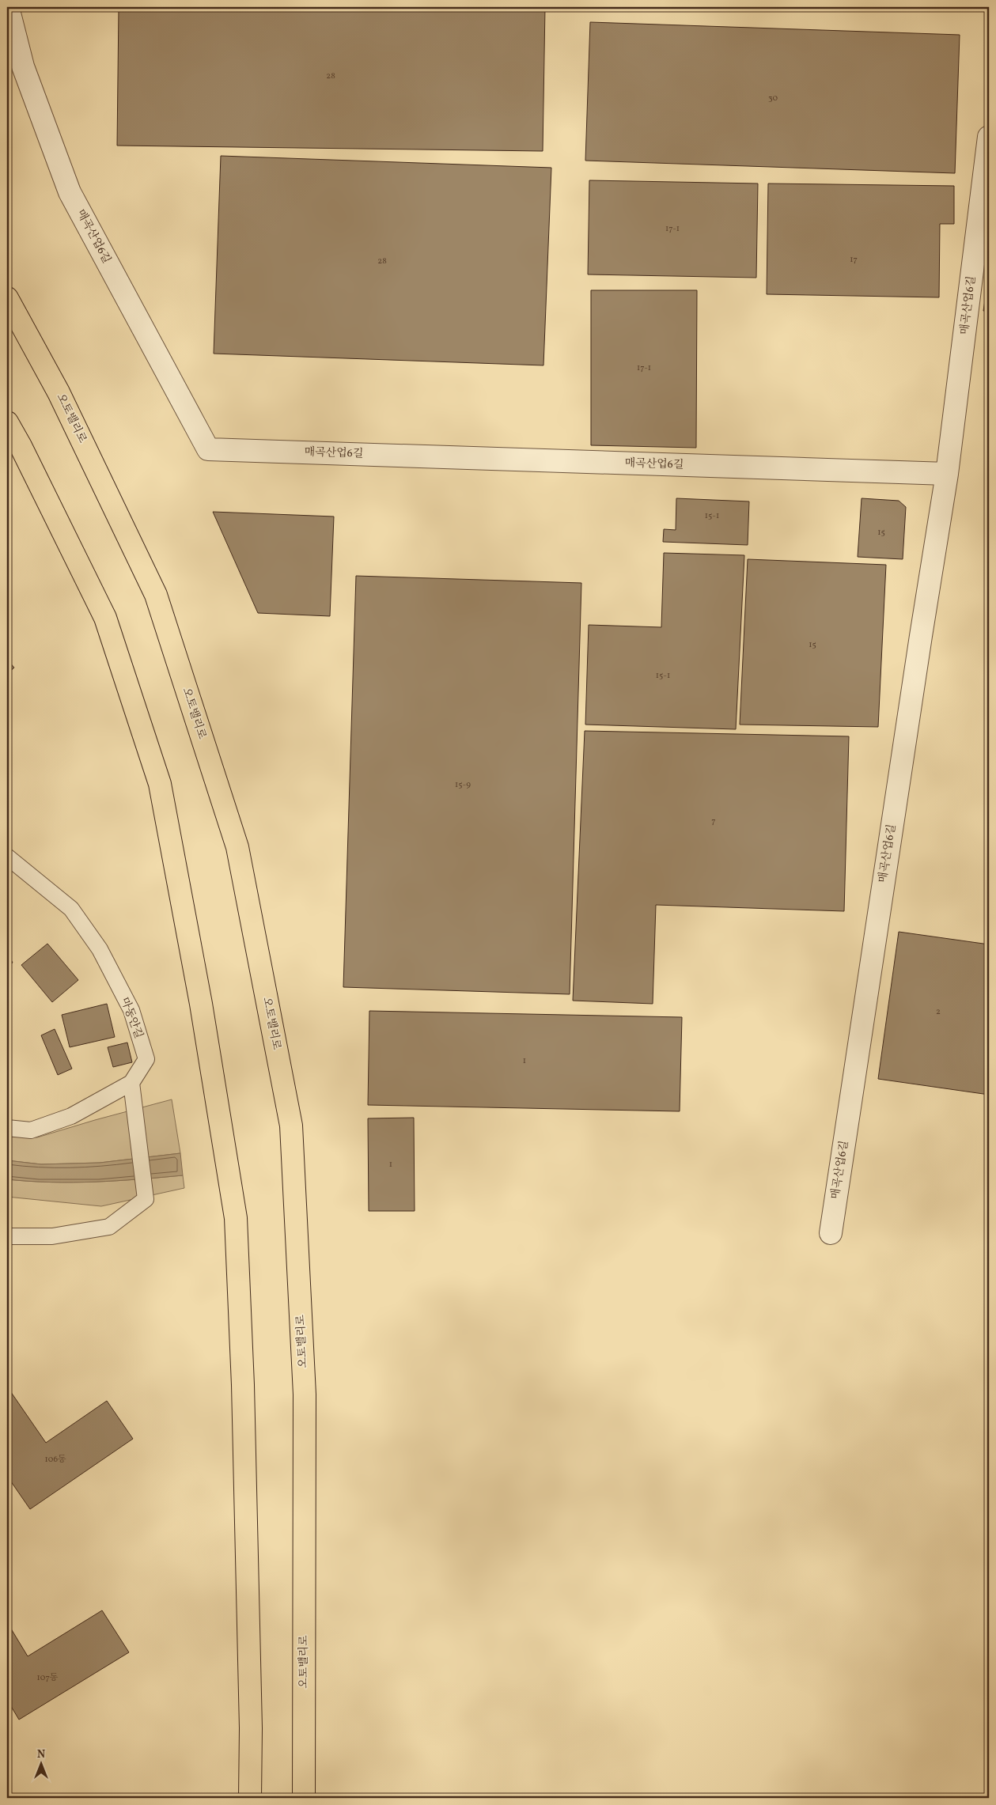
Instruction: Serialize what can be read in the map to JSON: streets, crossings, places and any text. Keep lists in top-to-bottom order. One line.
{"streets":{"highway":["오토밸리로"],"street":["매곡산업6길"],"lane":["마동안길"]},"house_numbers":["28","30","17-1","17","28","17-1","15-1","15","15","15-1","15-9","7","2","1","1","106동","107동"],"north":"top"}
